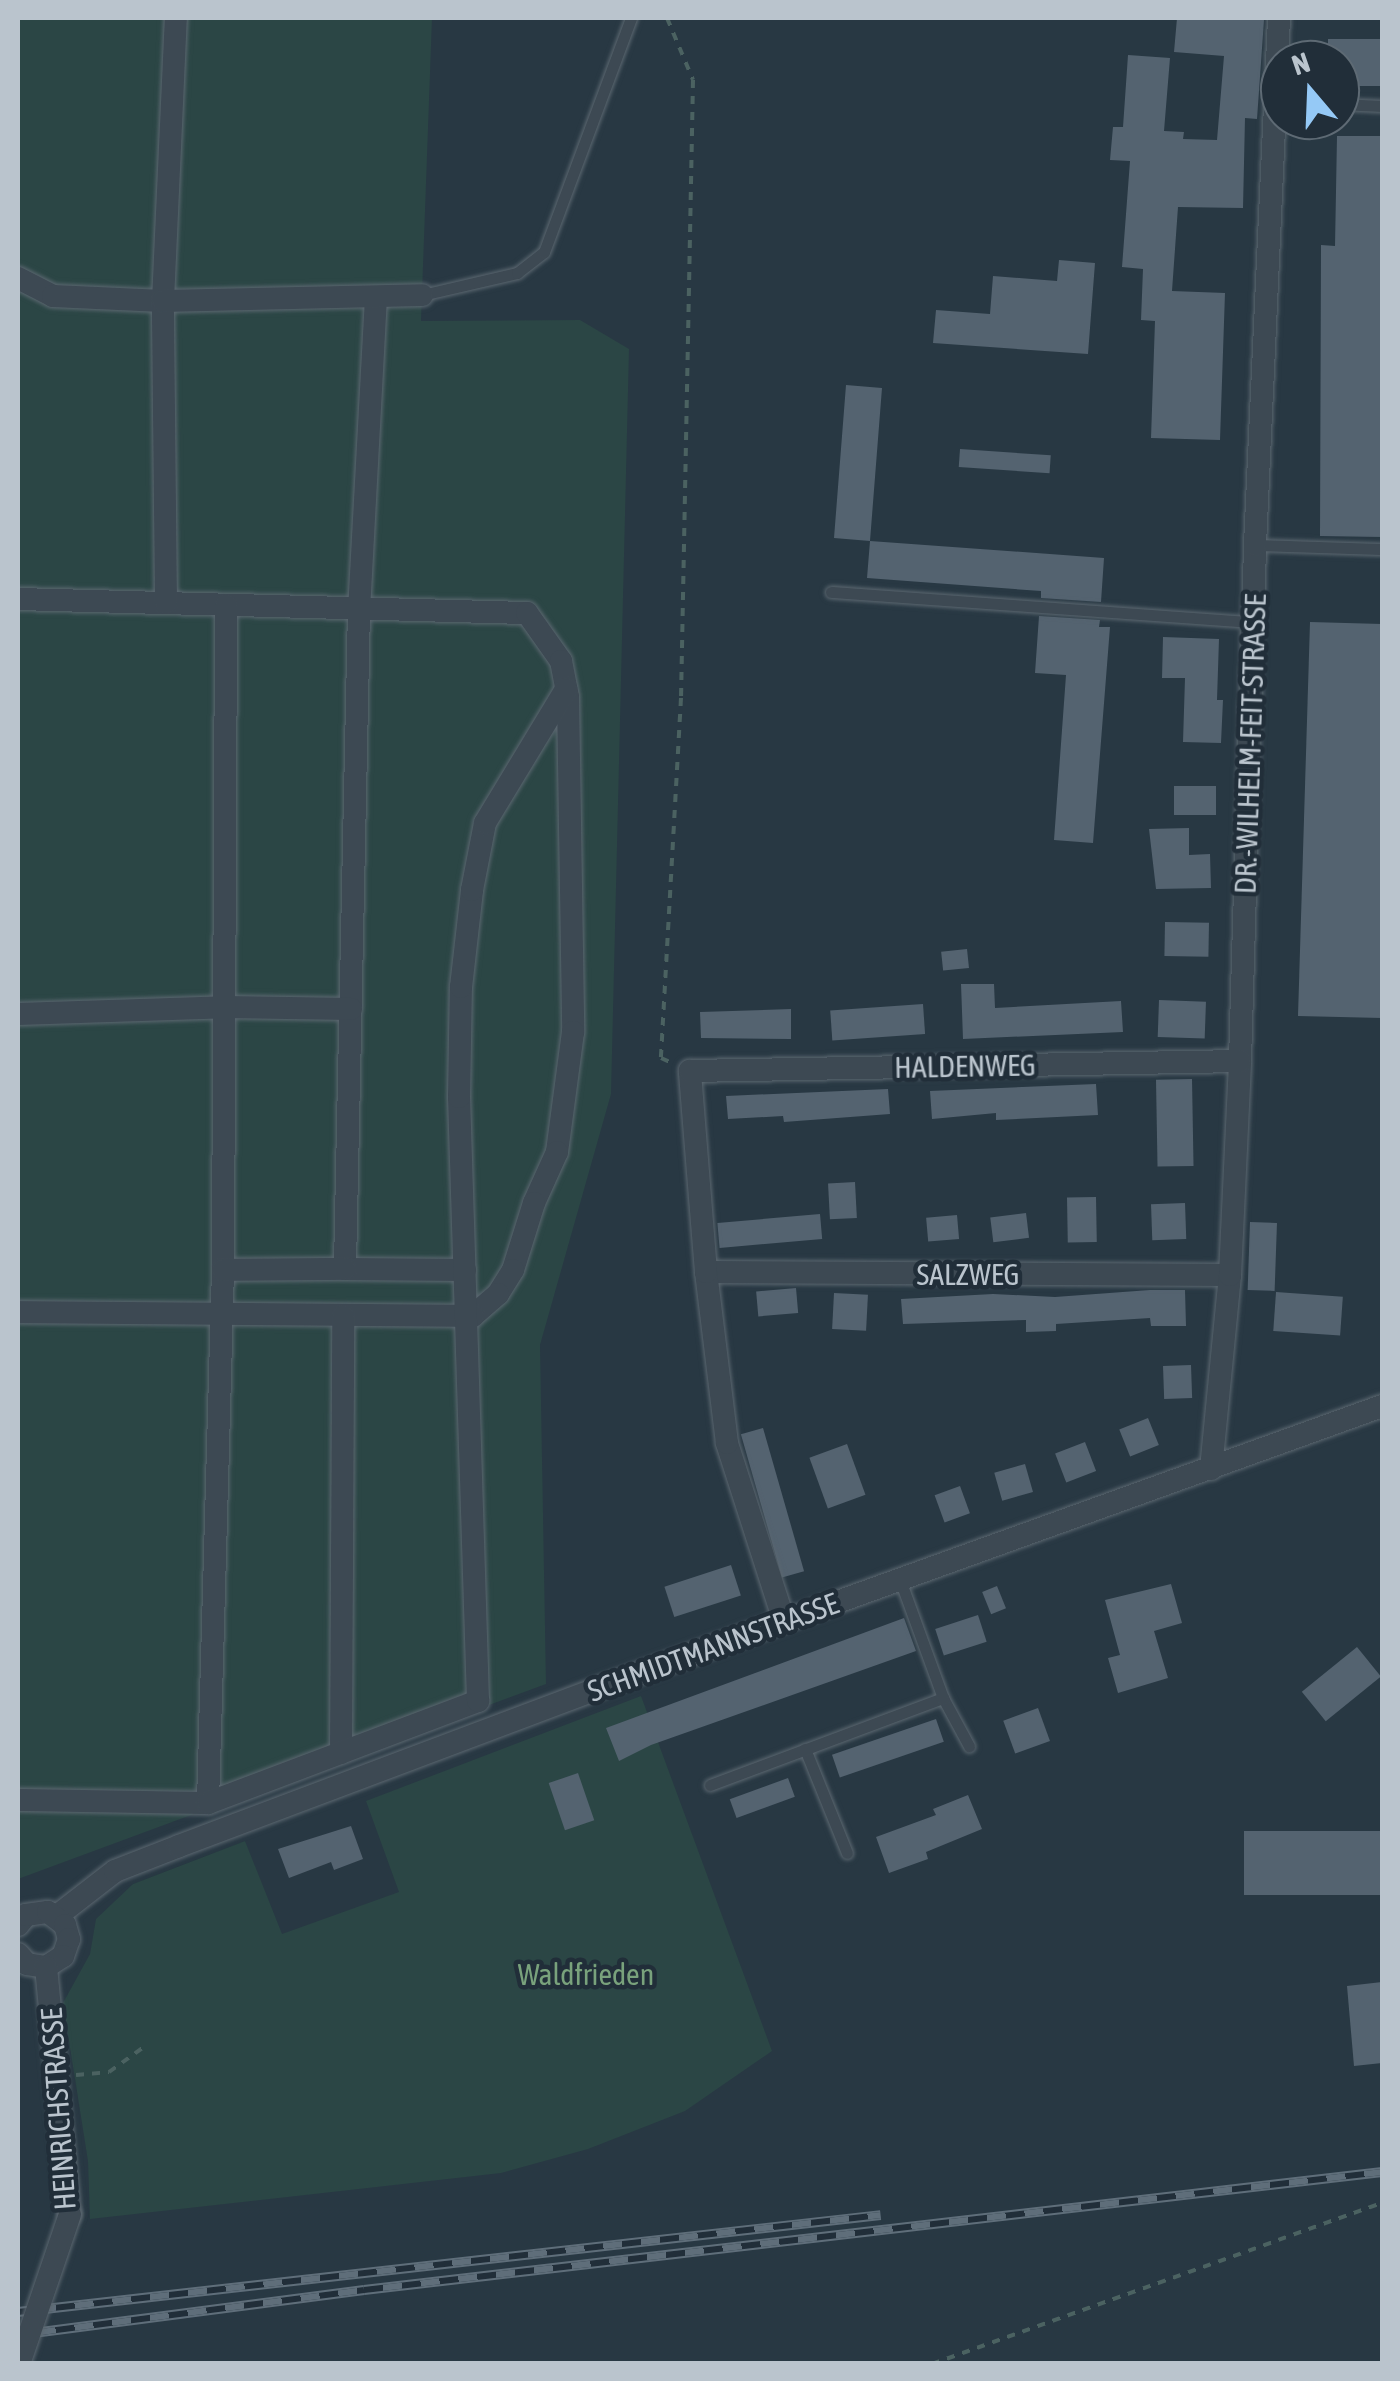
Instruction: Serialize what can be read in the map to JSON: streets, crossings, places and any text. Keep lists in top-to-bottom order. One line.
{"streets":{"street":["DR.-WILHELM-FEIT-STRASSE","HALDENWEG","SALZWEG","SCHMIDTMANNSTRASSE","HEINRICHSTRASSE"]},"crossings":[["DR.-WILHELM-FEIT-STRASSE","HALDENWEG"],["DR.-WILHELM-FEIT-STRASSE","SALZWEG"],["DR.-WILHELM-FEIT-STRASSE","SCHMIDTMANNSTRASSE"]],"parks":["Waldfrieden"],"north":"top"}
